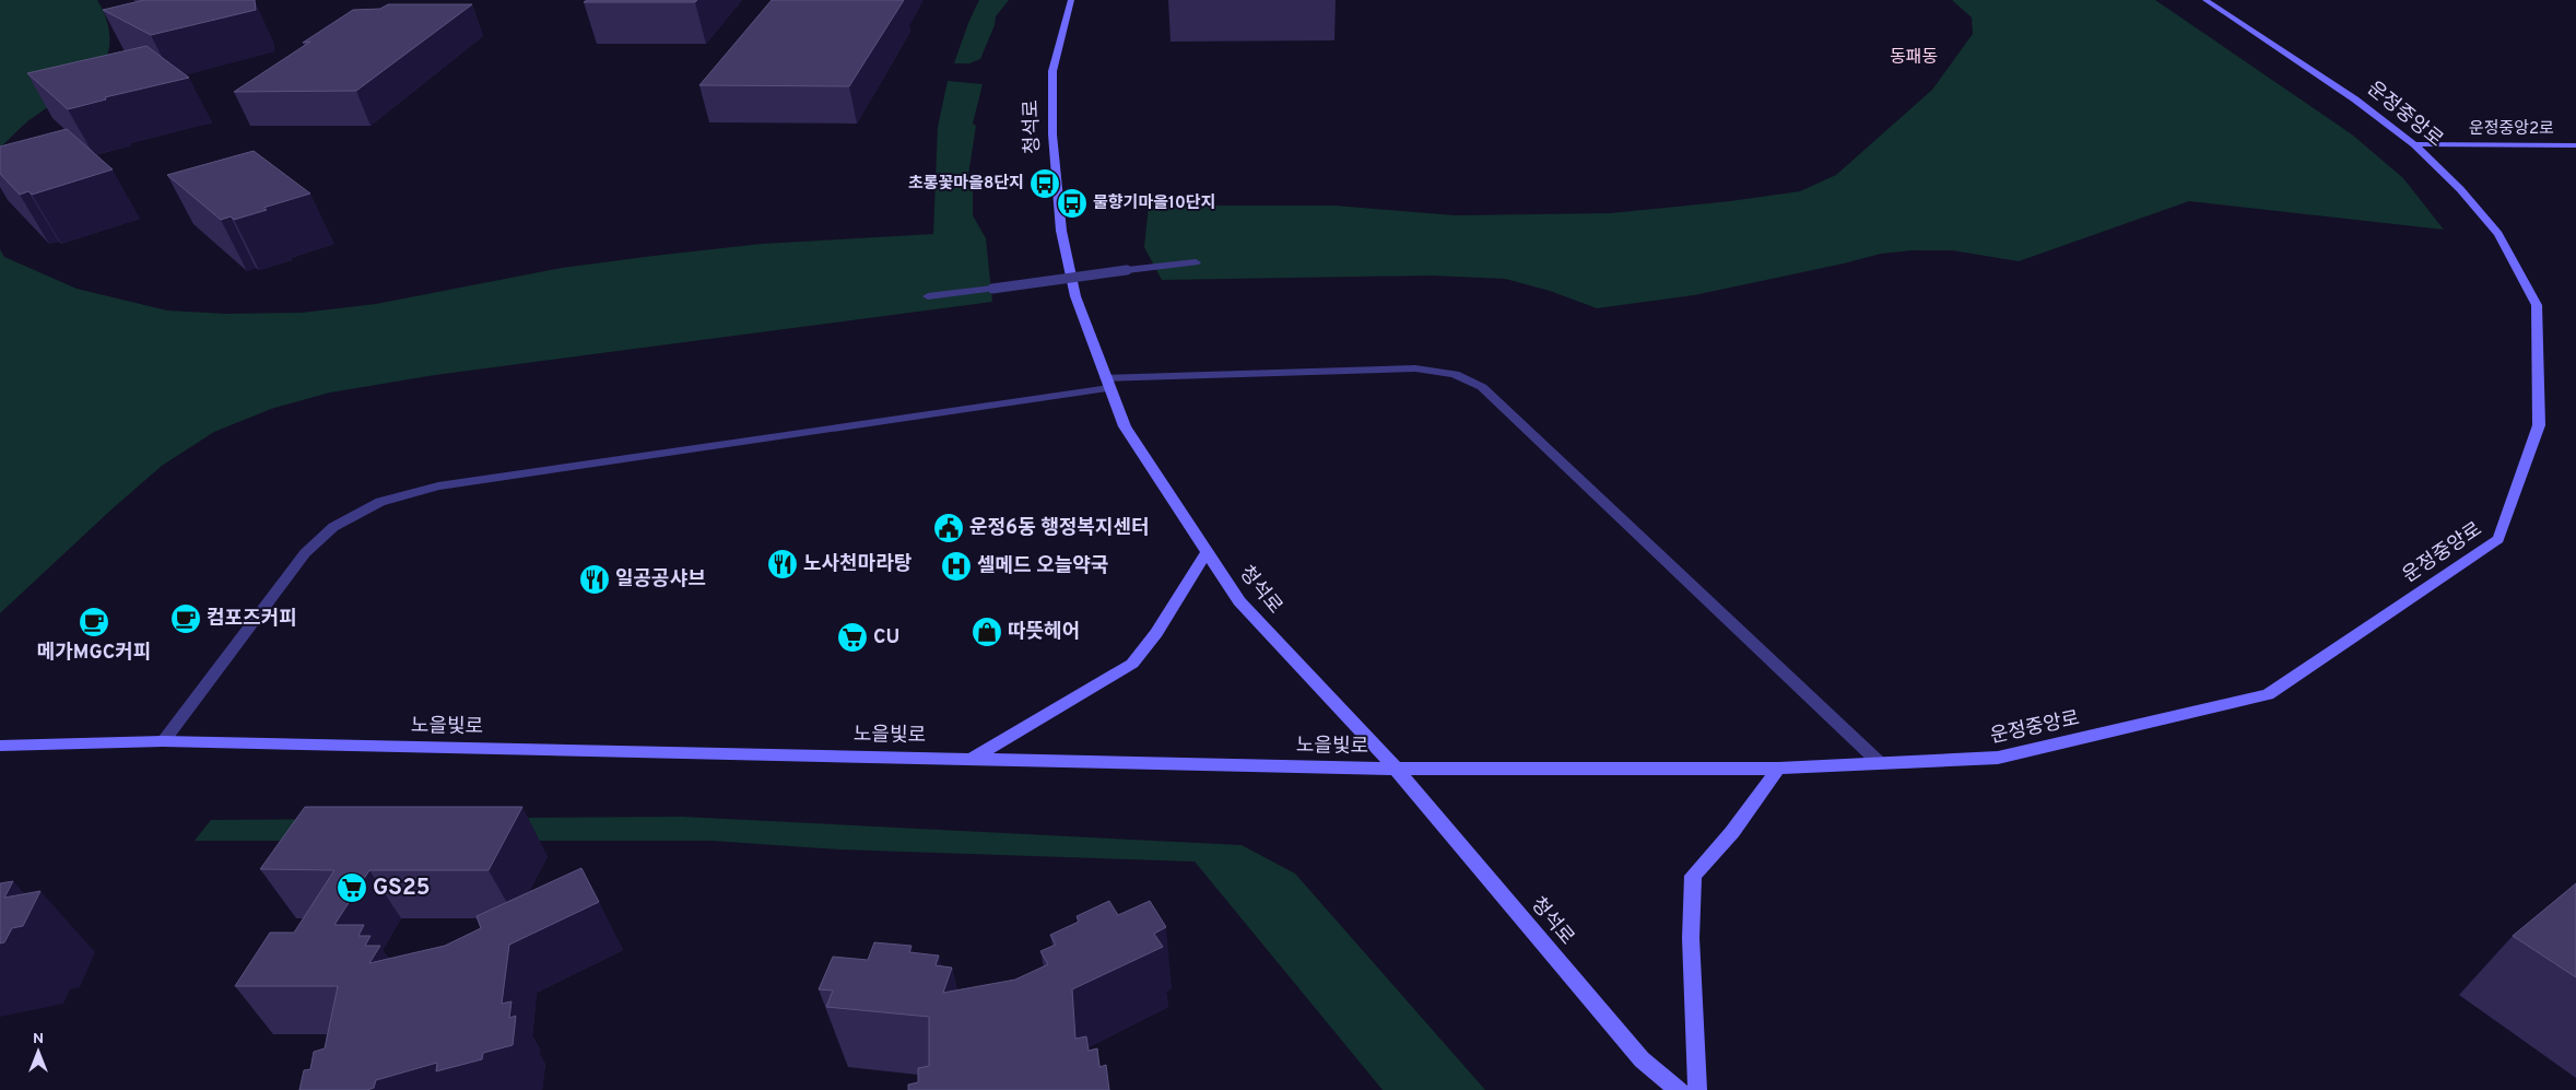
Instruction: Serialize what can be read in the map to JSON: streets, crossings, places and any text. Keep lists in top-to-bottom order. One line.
{"streets":{"street":["운정중앙로","청석로","운정중앙2로","노을빛로"]},"crossings":[["운정중앙로","운정중앙2로"],["운정중앙로","노을빛로"],["청석로","노을빛로"]],"districts":["동패동"],"places":{"bus stop":["초롱꽃마을8단지","물향기마을10단지"],"public building":["운정6동 행정복지센터"],"restaurant":["노사천마라탕","일공공샤브"],"hospital":["셀메드 오늘약국"],"cafe":["컴포즈커피","메가MGC커피"],"shop":["따뜻헤어"],"supermarket":["CU","GS25"]},"north":"top"}
